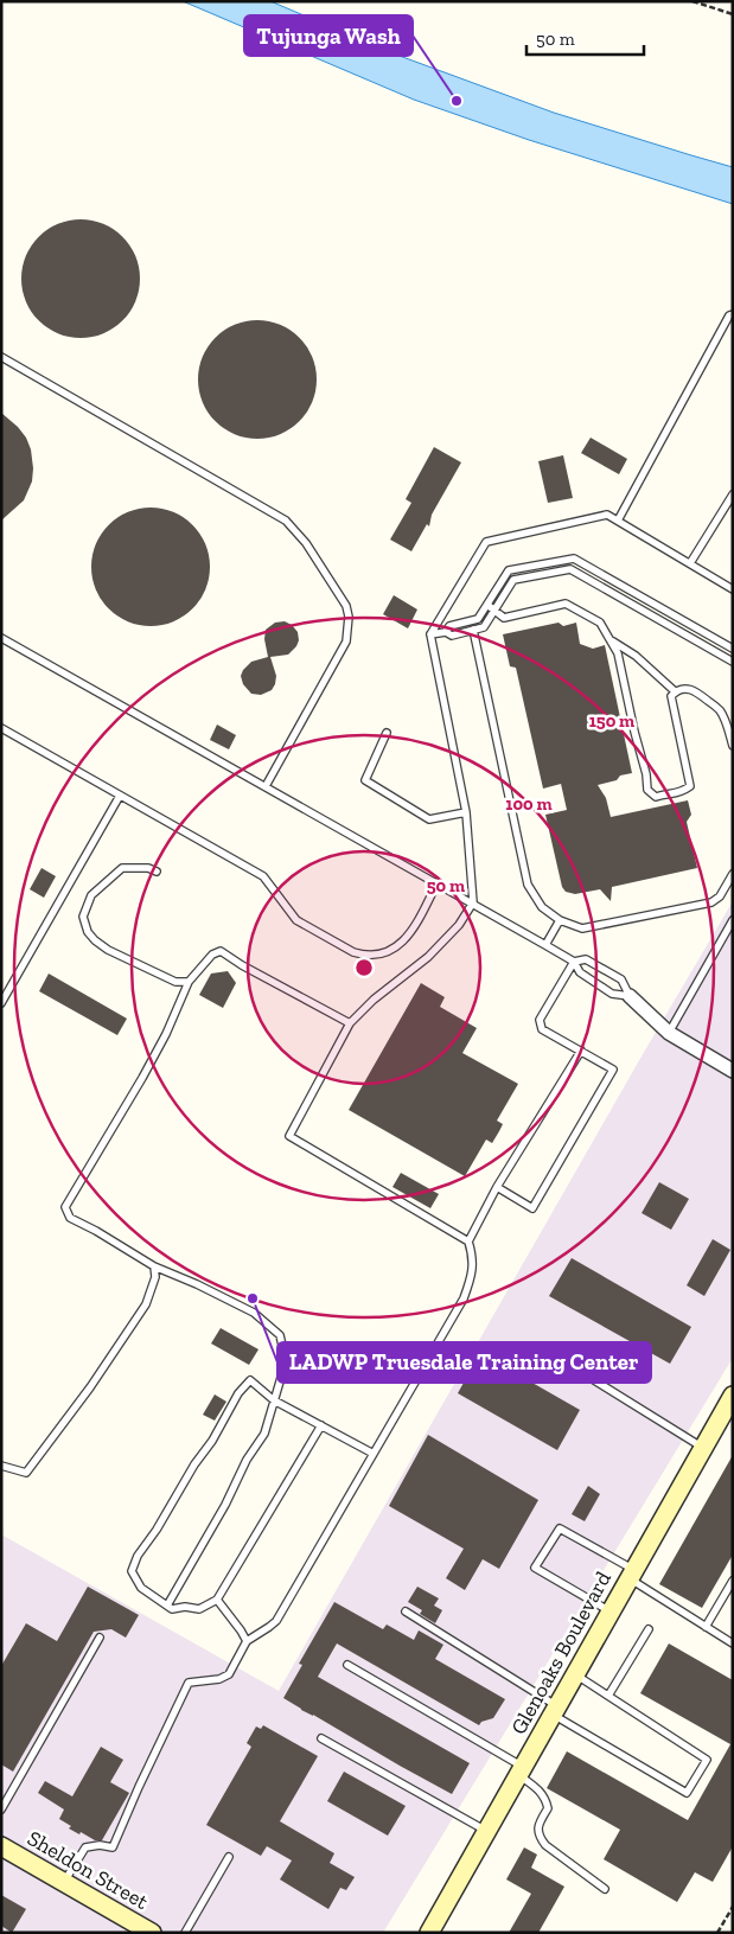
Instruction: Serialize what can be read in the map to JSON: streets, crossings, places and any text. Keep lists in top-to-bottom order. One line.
{"streets":{"main road":["Glenoaks Boulevard","Sheldon Street"]},"places":["Tujunga Wash","LADWP Truesdale Training Center"],"scale_bar":"50 m","rings":["150 m","100 m","50 m"]}
